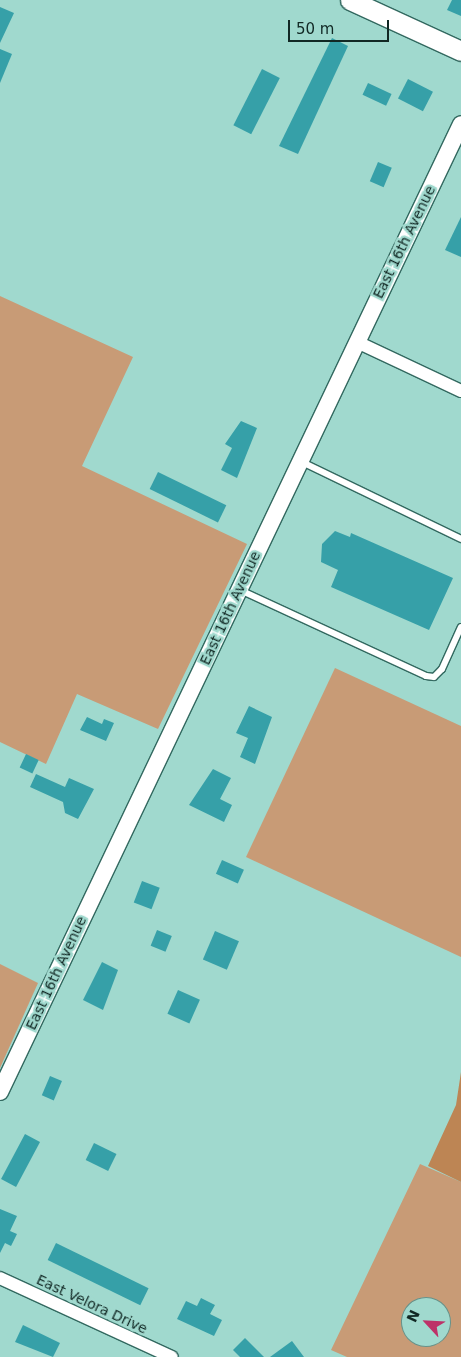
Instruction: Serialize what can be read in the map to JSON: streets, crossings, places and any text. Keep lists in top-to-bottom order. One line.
{"streets":{"street":["East 16th Avenue","East Velora Drive"]},"scale_bar":"50 m","north":"top left"}
